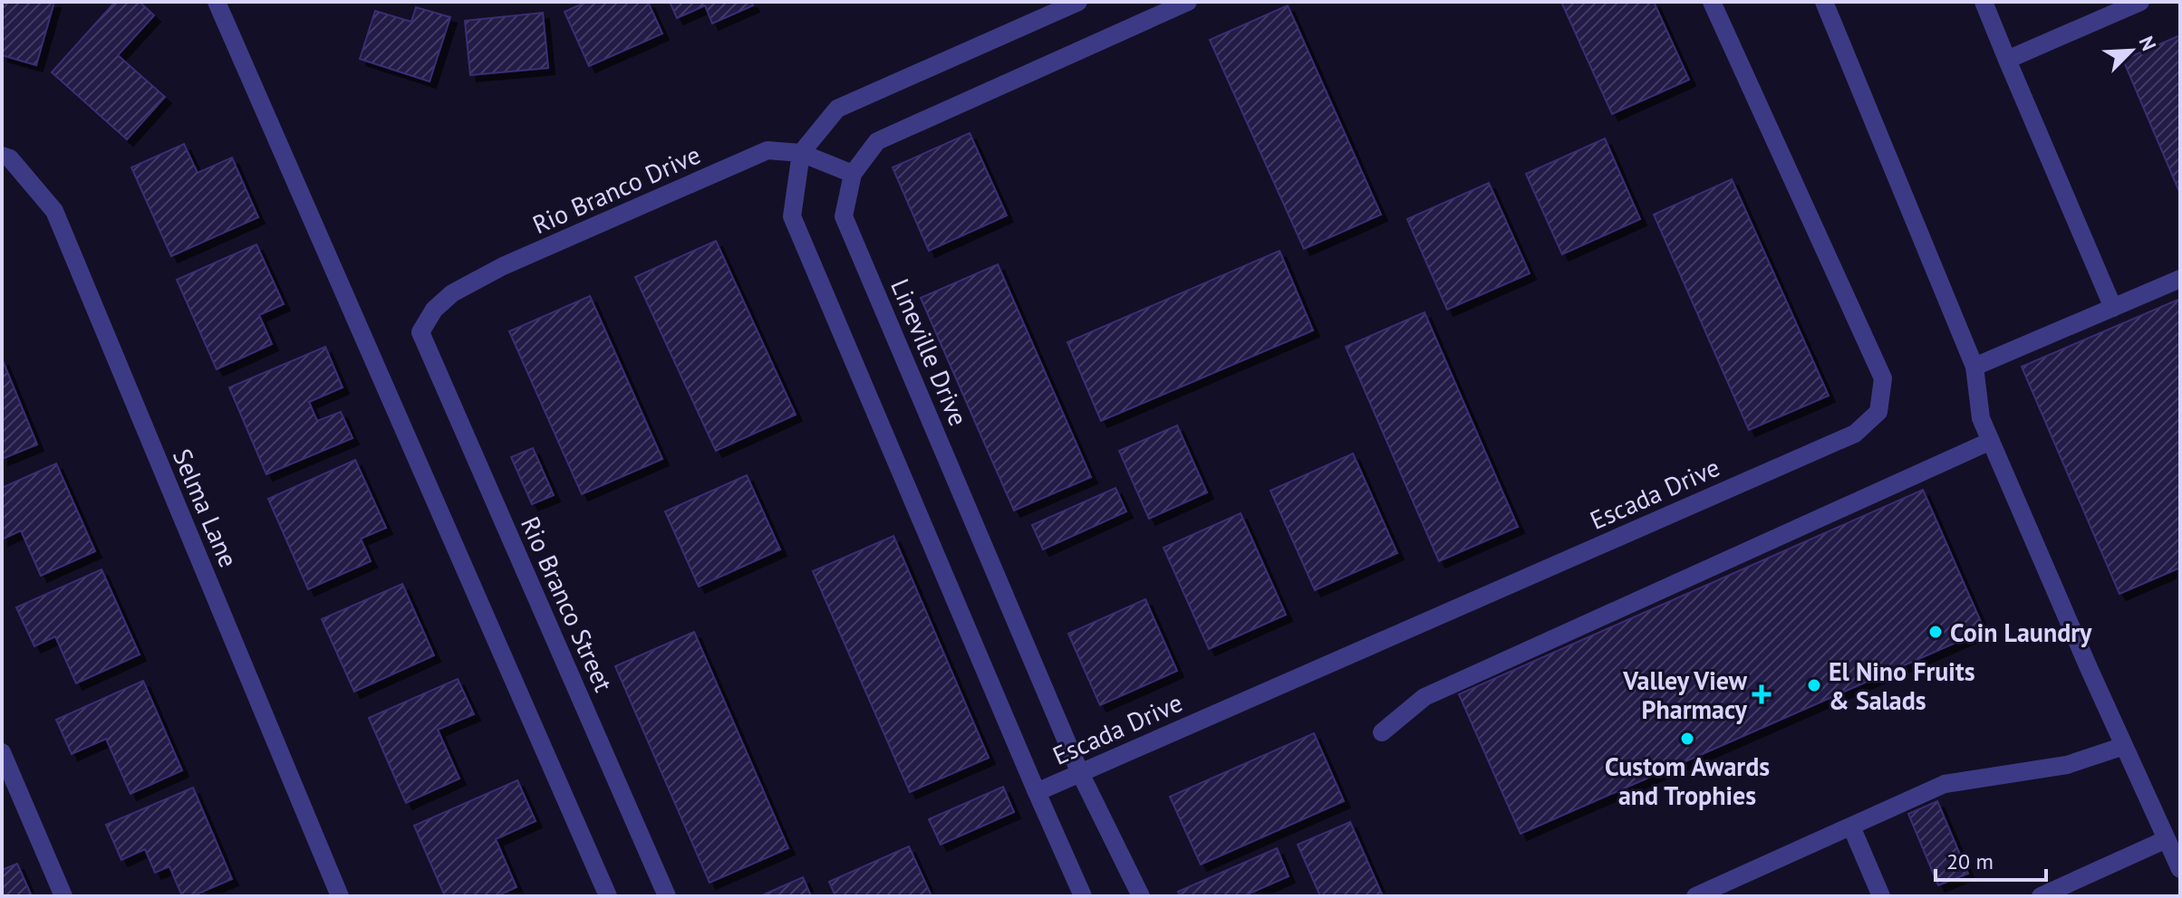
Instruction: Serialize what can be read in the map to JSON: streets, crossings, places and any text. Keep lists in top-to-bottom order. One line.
{"streets":{"street":["Rio Branco Drive","Lineville Drive","Escada Drive","Selma Lane","Rio Branco Street"]},"crossings":[["Rio Branco Drive","Lineville Drive"],["Rio Branco Drive","Rio Branco Street"],["Lineville Drive","Escada Drive"]],"places":{"other":["Coin Laundry","El Nino Fruits & Salads","Custom Awards and Trophies"],"health":["Valley View Pharmacy"]},"scale_bar":"20 m","north":"top right"}
